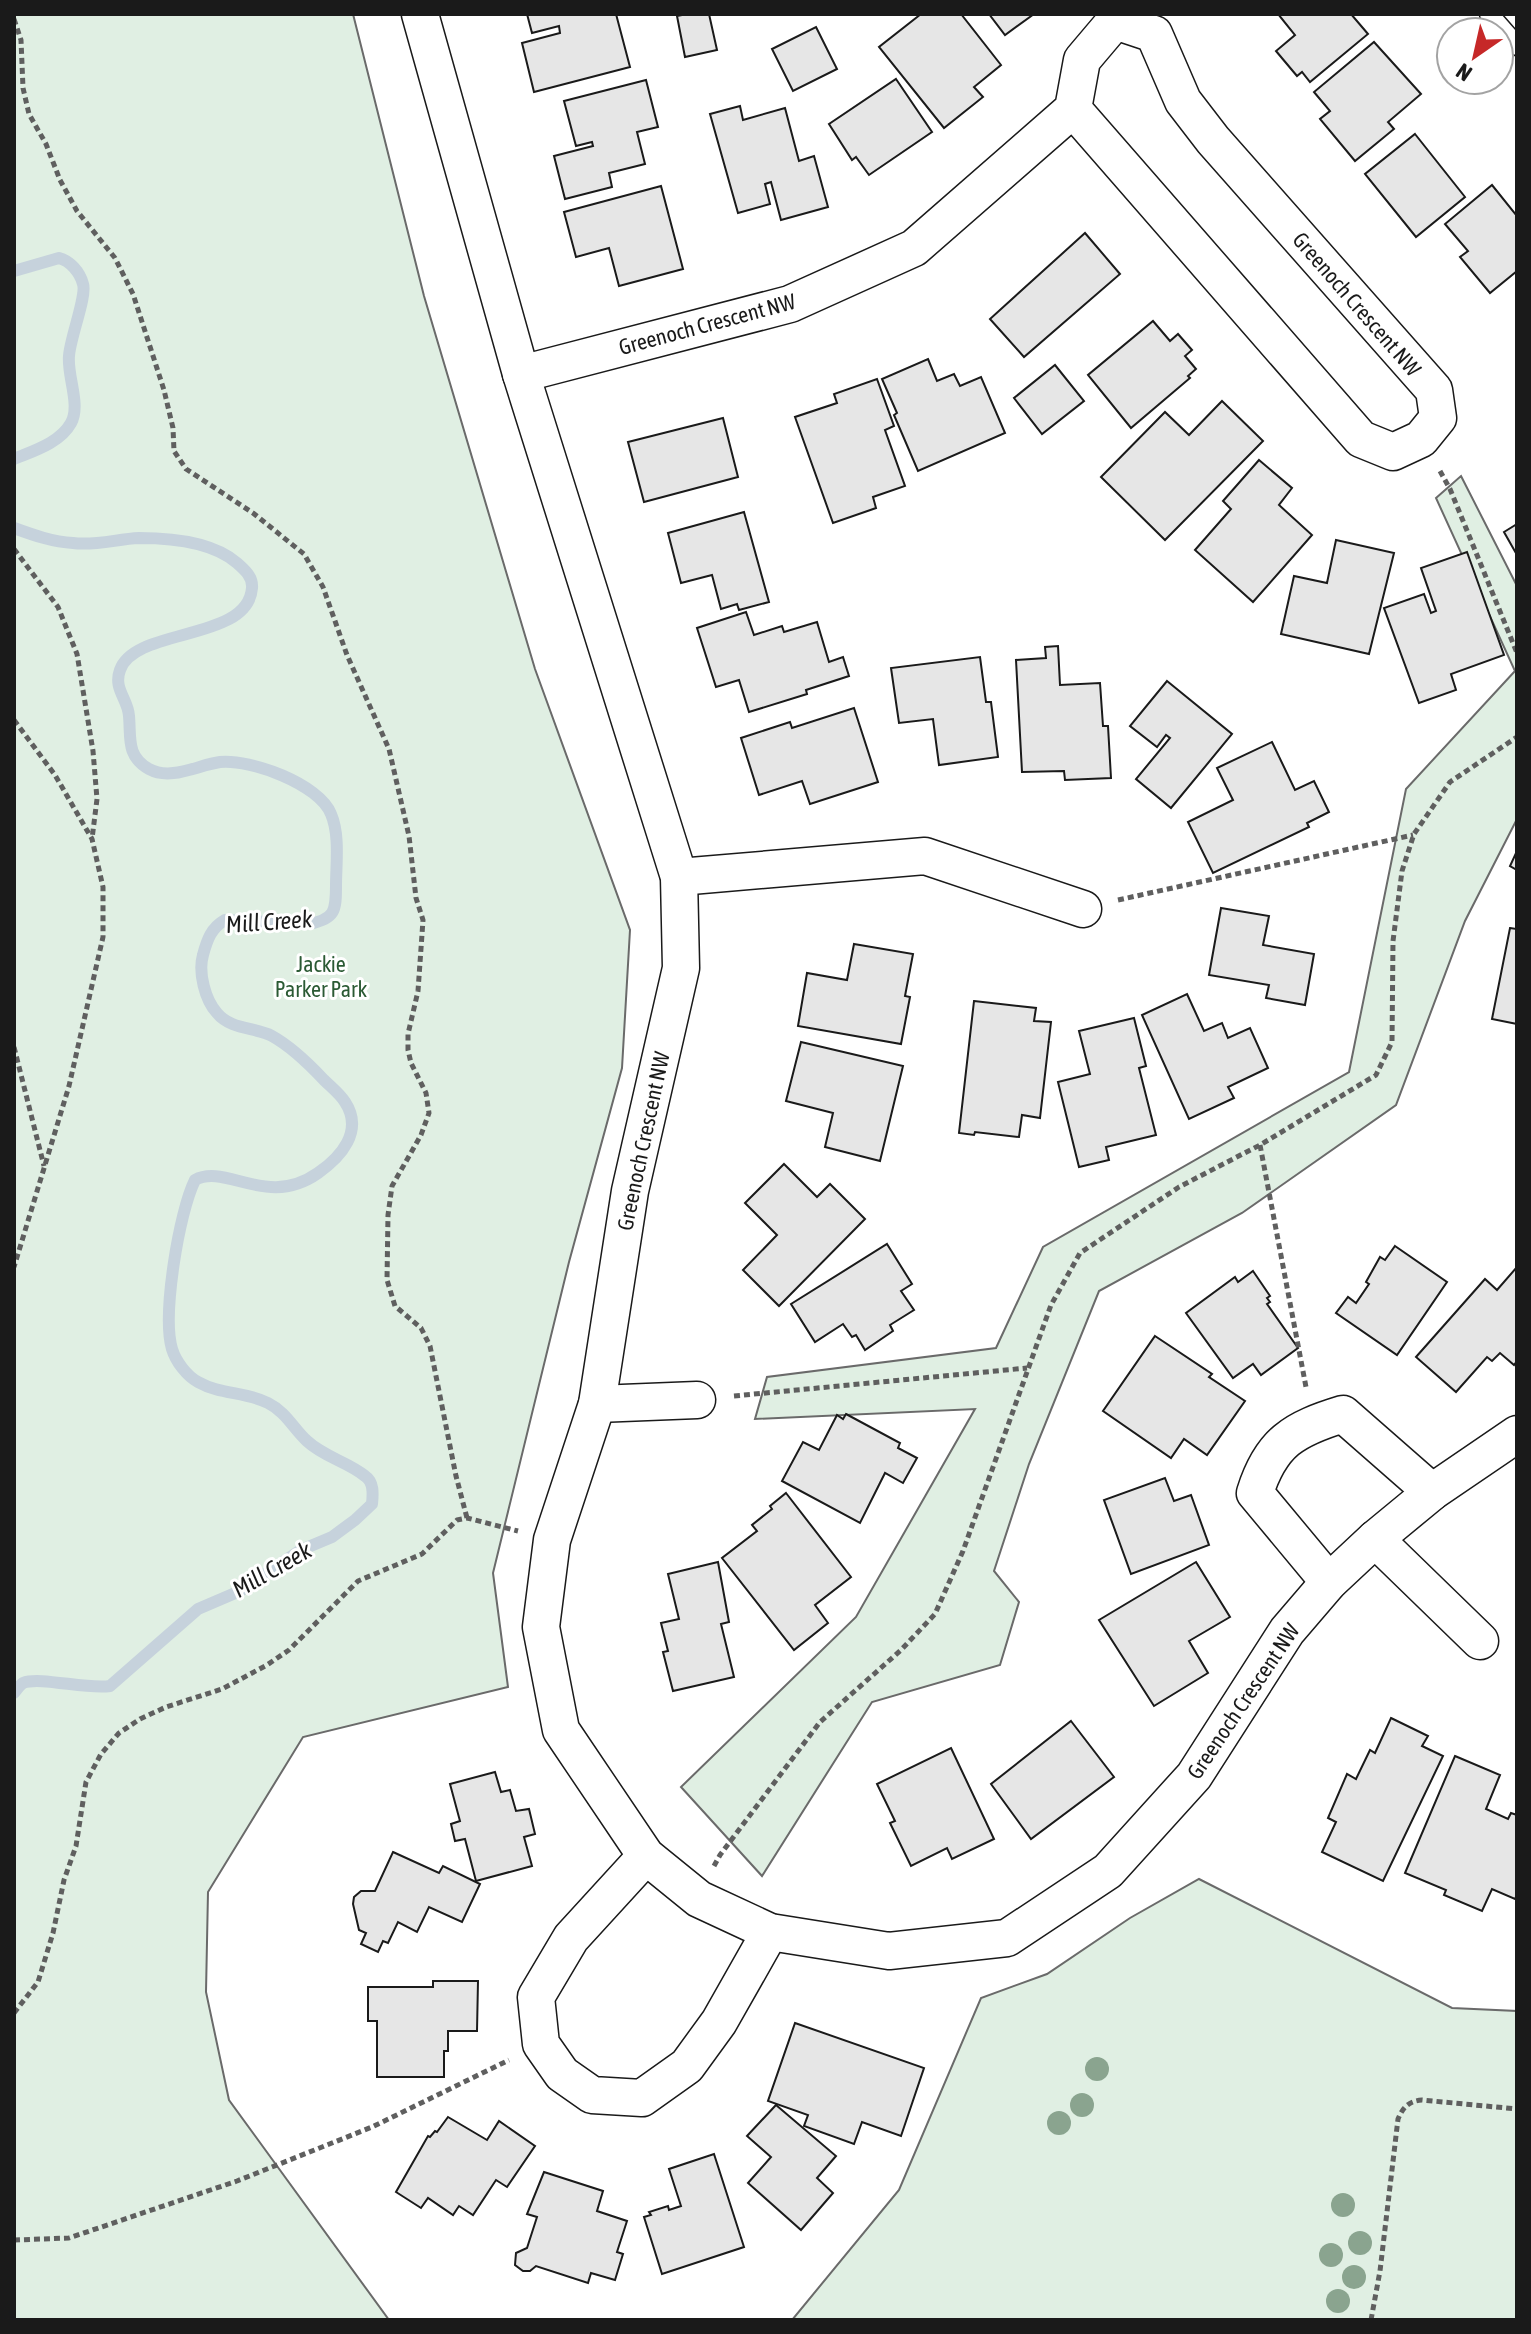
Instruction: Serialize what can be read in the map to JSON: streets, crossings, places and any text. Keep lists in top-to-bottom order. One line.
{"streets":{"street":["Greenoch Crescent NW"]},"water":["Mill Creek"],"parks":["Jackie Parker Park"],"north":"bottom left"}
